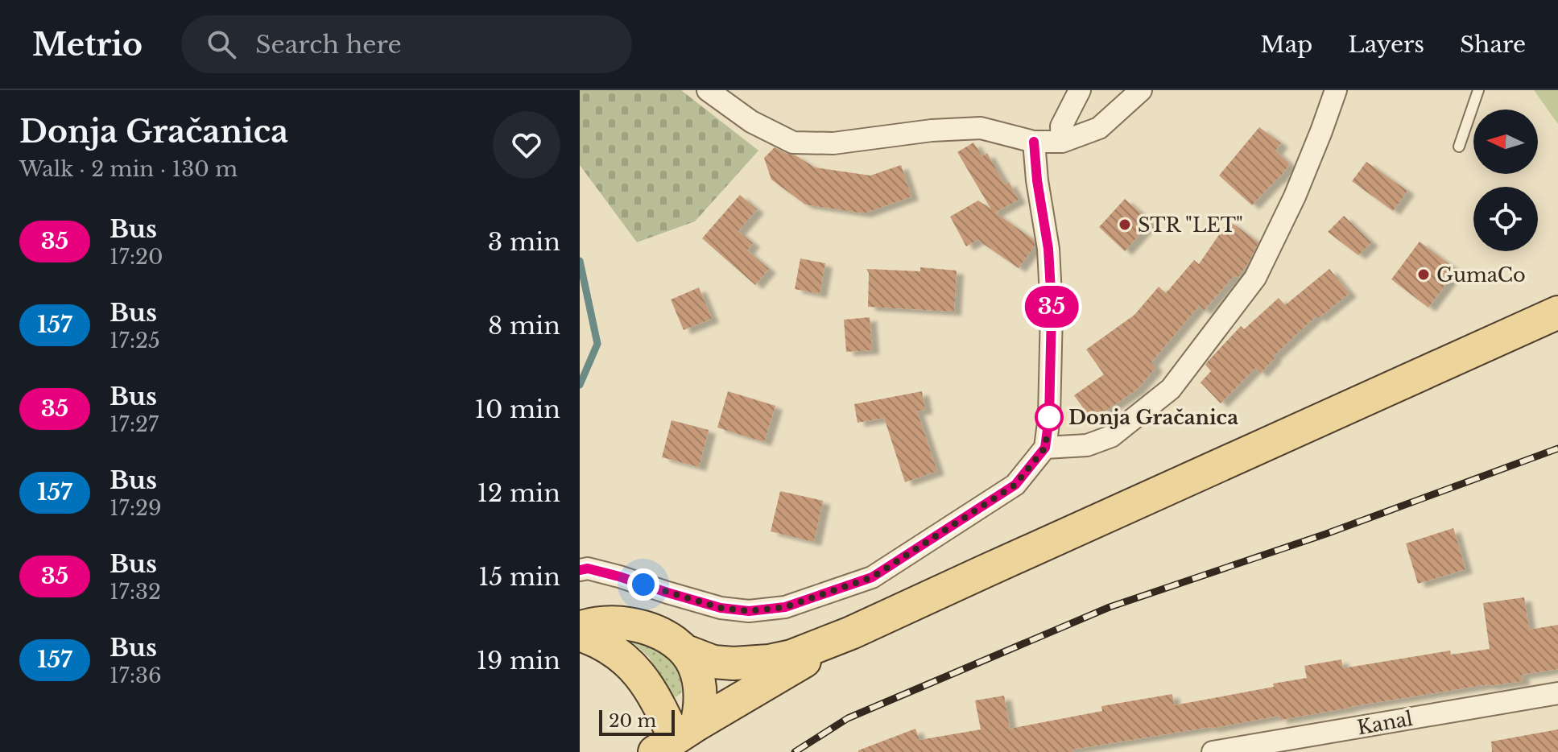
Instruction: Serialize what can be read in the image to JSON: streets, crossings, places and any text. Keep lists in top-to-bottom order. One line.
{"streets":{"street":["Kanal"]},"places":["STR \"LET\"","GumaCo","Donja Gračanica"],"lines":["bus line 35"],"scale_bar":"20 m","north":"left","page":{"header":"Metrio","search":"Search here","nav":["Map","Layers","Share"],"heading":["Donja Gračanica","Walk · 2 min · 130 m"],"on_map":"35","list":[{"mark":"35","name":"Bus","note":"17:20","value":"3 min"},{"mark":"157","name":"Bus","note":"17:25","value":"8 min"},{"mark":"35","name":"Bus","note":"17:27","value":"10 min"},{"mark":"157","name":"Bus","note":"17:29","value":"12 min"},{"mark":"35","name":"Bus","note":"17:32","value":"15 min"},{"mark":"157","name":"Bus","note":"17:36","value":"19 min"}],"scale":"20 m"}}
